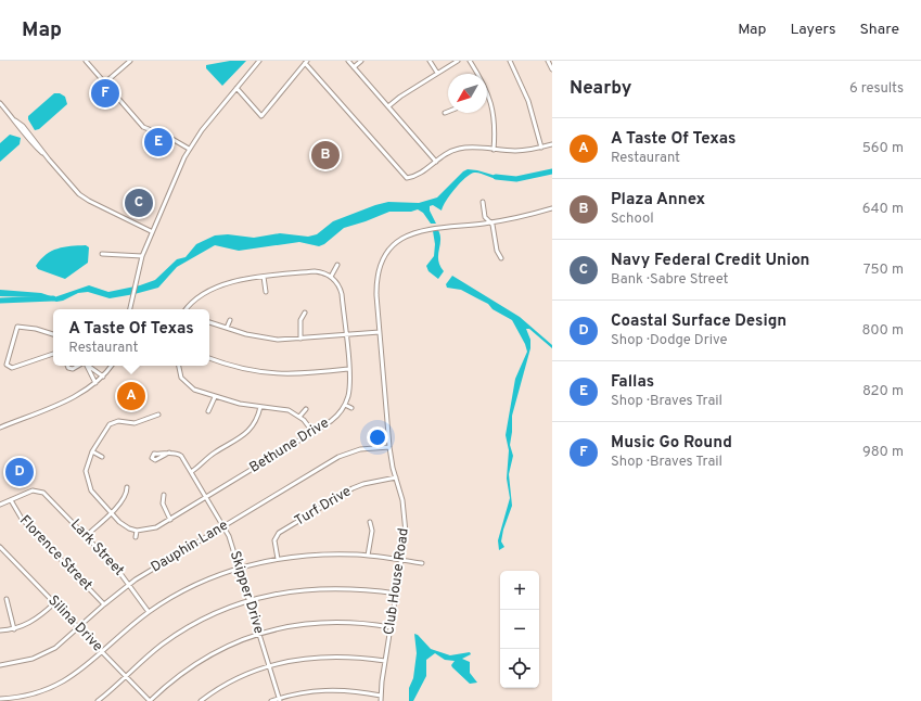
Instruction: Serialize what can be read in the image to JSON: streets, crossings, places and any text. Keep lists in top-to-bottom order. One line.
{"streets":{"street":["Bethune Drive","Turf Drive","Dauphin Lane","Lark Street","Florence Street","Club House Road","Skipper Drive","Silina Drive"]},"crossings":[["Bethune Drive","Skipper Drive"],["Turf Drive","Club House Road"],["Dauphin Lane","Lark Street"],["Dauphin Lane","Florence Street"],["Dauphin Lane","Club House Road"],["Dauphin Lane","Skipper Drive"],["Dauphin Lane","Silina Drive"],["Lark Street","Florence Street"]],"north":"bottom left","page":{"header":"Map","nav":["Map","Layers","Share"],"heading":["Nearby","6 results"],"pins":["F","E","B","C","A","D"],"list":[{"mark":"A","name":"A Taste Of Texas","note":"Restaurant","value":"560 m"},{"mark":"B","name":"Plaza Annex","note":"School","value":"640 m"},{"mark":"C","name":"Navy Federal Credit Union","note":"Bank · Sabre Street","value":"750 m"},{"mark":"D","name":"Coastal Surface Design","note":"Shop · Dodge Drive","value":"800 m"},{"mark":"E","name":"Fallas","note":"Shop · Braves Trail","value":"820 m"},{"mark":"F","name":"Music Go Round","note":"Shop · Braves Trail","value":"980 m"}],"popup":["A Taste Of Texas","Restaurant"],"map_buttons":["+","−"]}}
